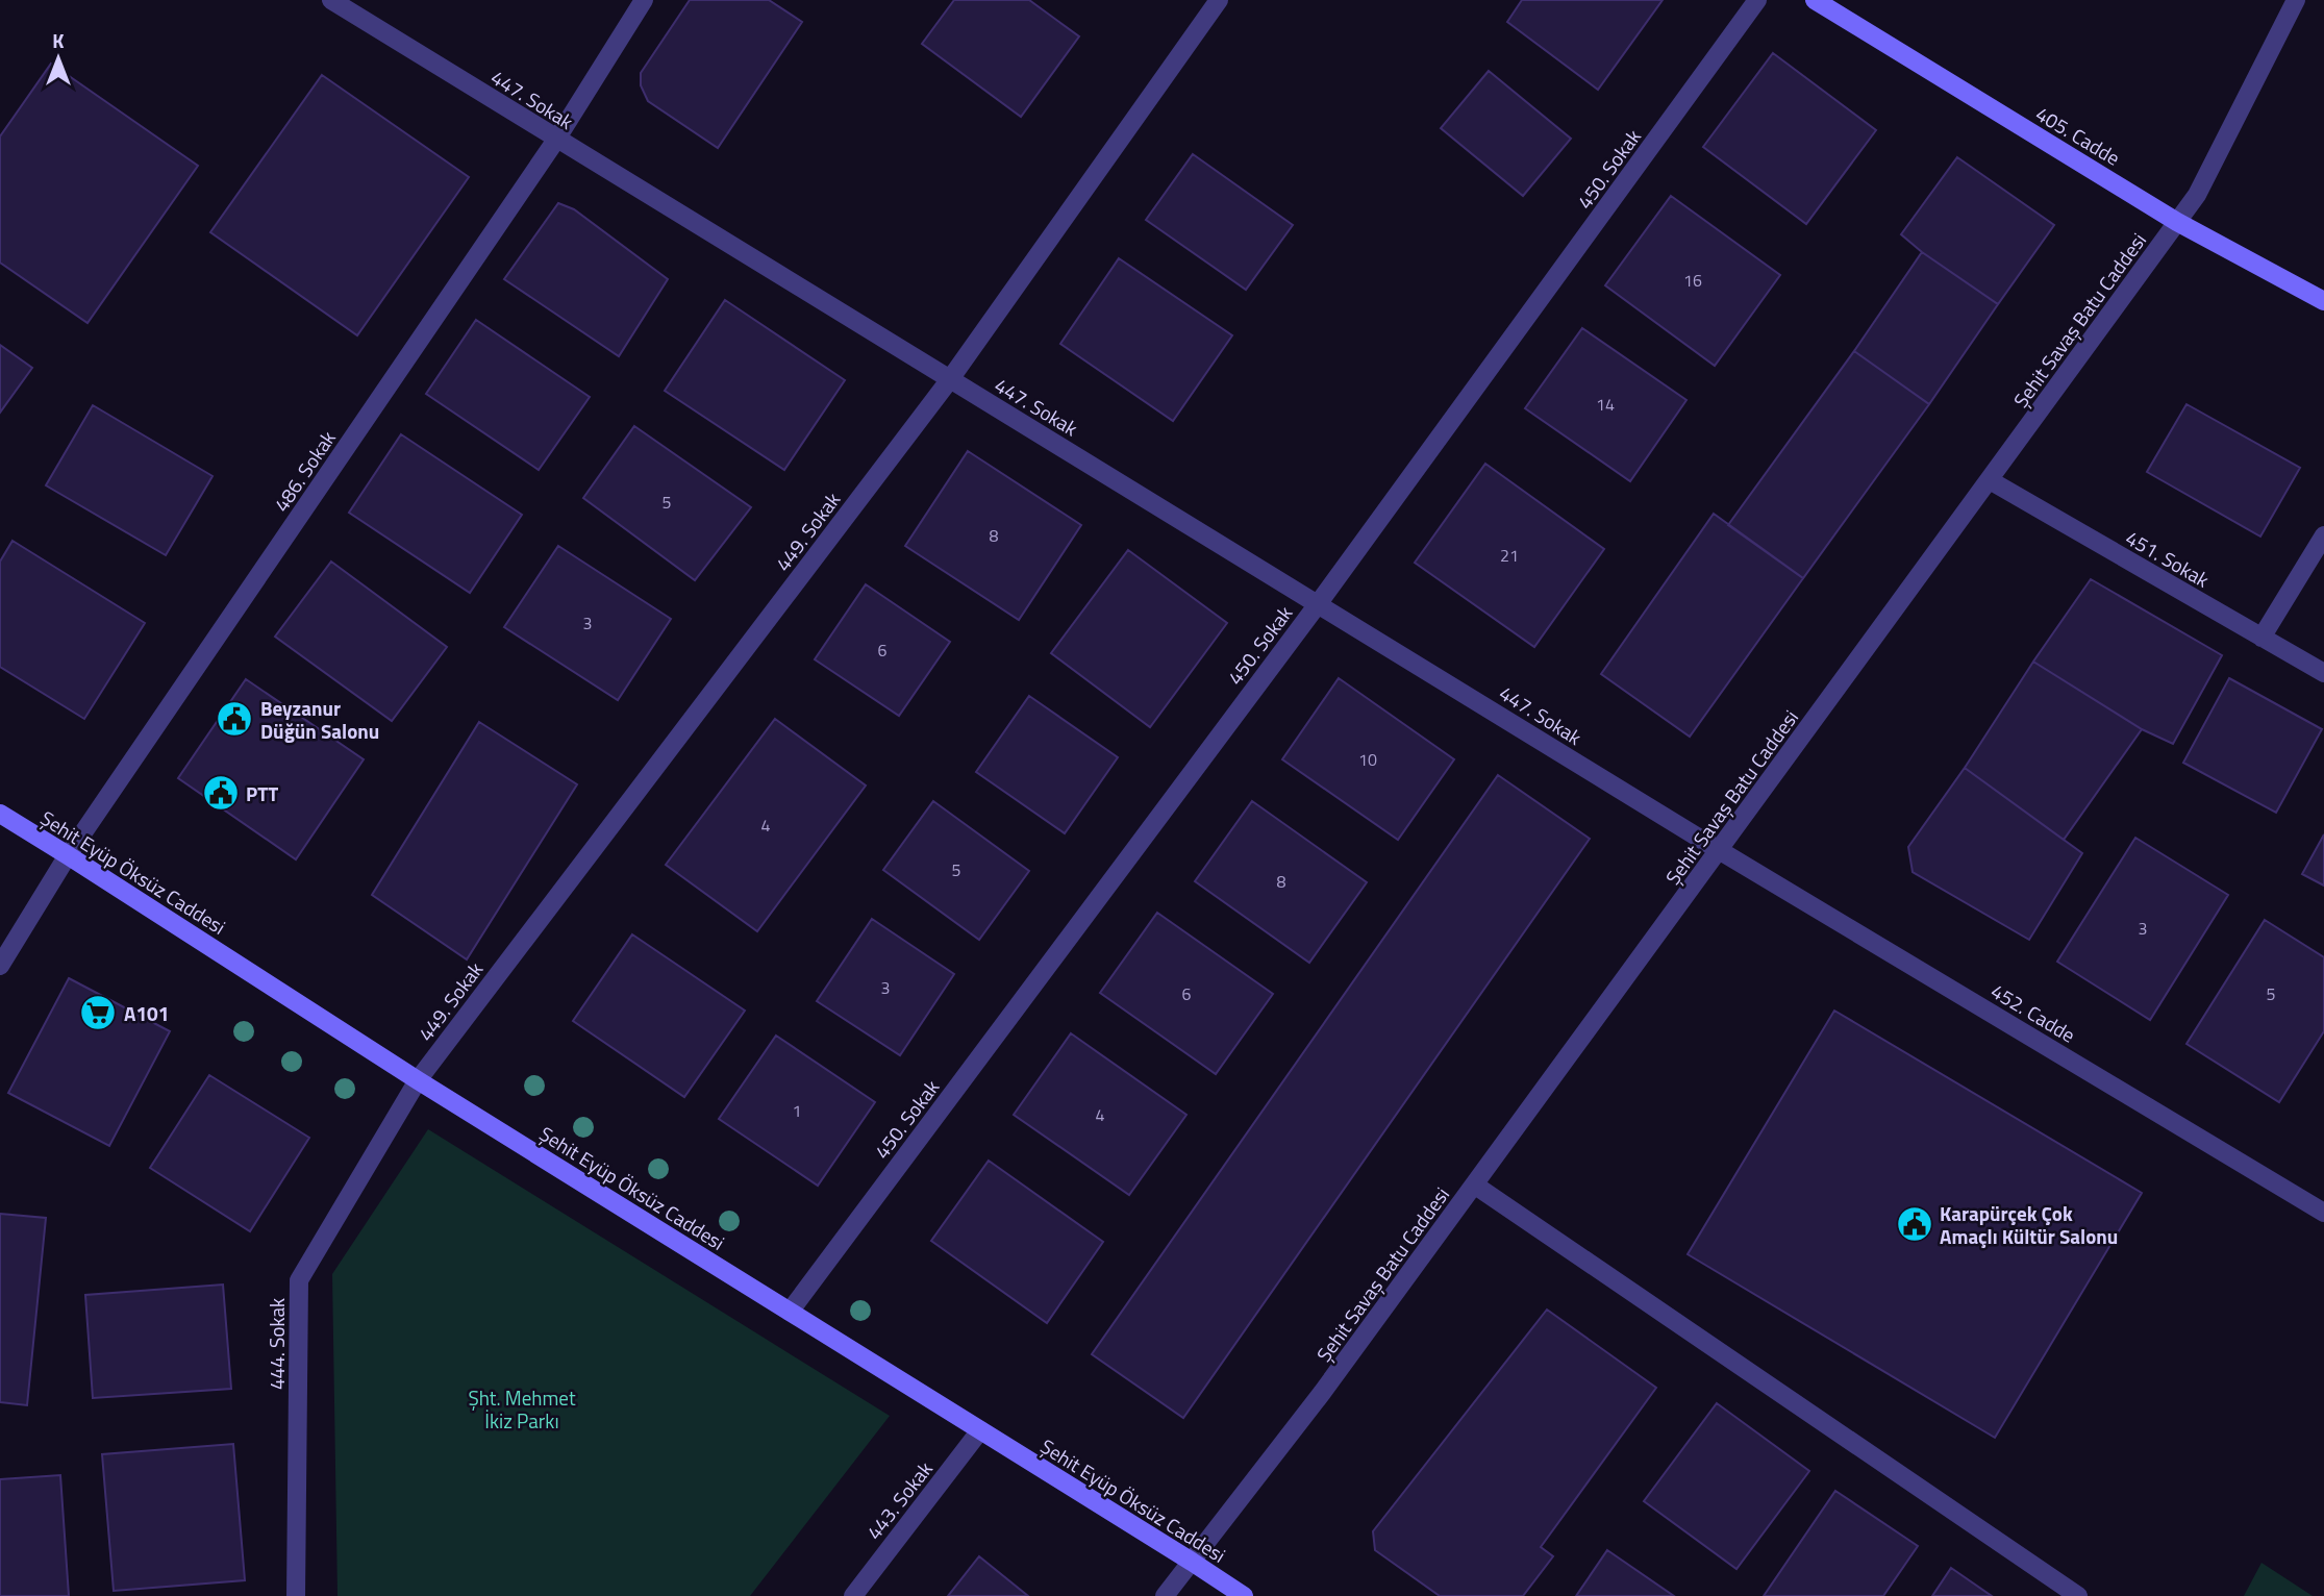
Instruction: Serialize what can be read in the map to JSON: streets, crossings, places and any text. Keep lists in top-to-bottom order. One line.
{"streets":{"street":["447. Sokak","405. Cadde","450. Sokak","Şehit Savaş Batu Caddesi","486. Sokak","449. Sokak","451. Sokak","Şehit Eyüp Öksüz Caddesi","452. Cadde","444. Sokak","443. Sokak"]},"crossings":[["447. Sokak","450. Sokak"],["447. Sokak","Şehit Savaş Batu Caddesi"],["447. Sokak","486. Sokak"],["447. Sokak","449. Sokak"],["447. Sokak","452. Cadde"],["405. Cadde","Şehit Savaş Batu Caddesi"],["450. Sokak","Şehit Eyüp Öksüz Caddesi"],["Şehit Savaş Batu Caddesi","451. Sokak"],["Şehit Savaş Batu Caddesi","Şehit Eyüp Öksüz Caddesi"],["Şehit Savaş Batu Caddesi","452. Cadde"],["486. Sokak","Şehit Eyüp Öksüz Caddesi"],["449. Sokak","Şehit Eyüp Öksüz Caddesi"],["449. Sokak","444. Sokak"],["Şehit Eyüp Öksüz Caddesi","444. Sokak"],["Şehit Eyüp Öksüz Caddesi","443. Sokak"]],"parks":["Şht. Mehmet İkiz Parkı"],"places":{"public building":["Beyzanur Düğün Salonu","PTT","Karapürçek Çok Amaçlı Kültür Salonu"],"supermarket":["A101"]},"house_numbers":["16","14","5","8","21","3","6","10","4","5","8","3","3","6","5","1","4"],"north":"top"}
